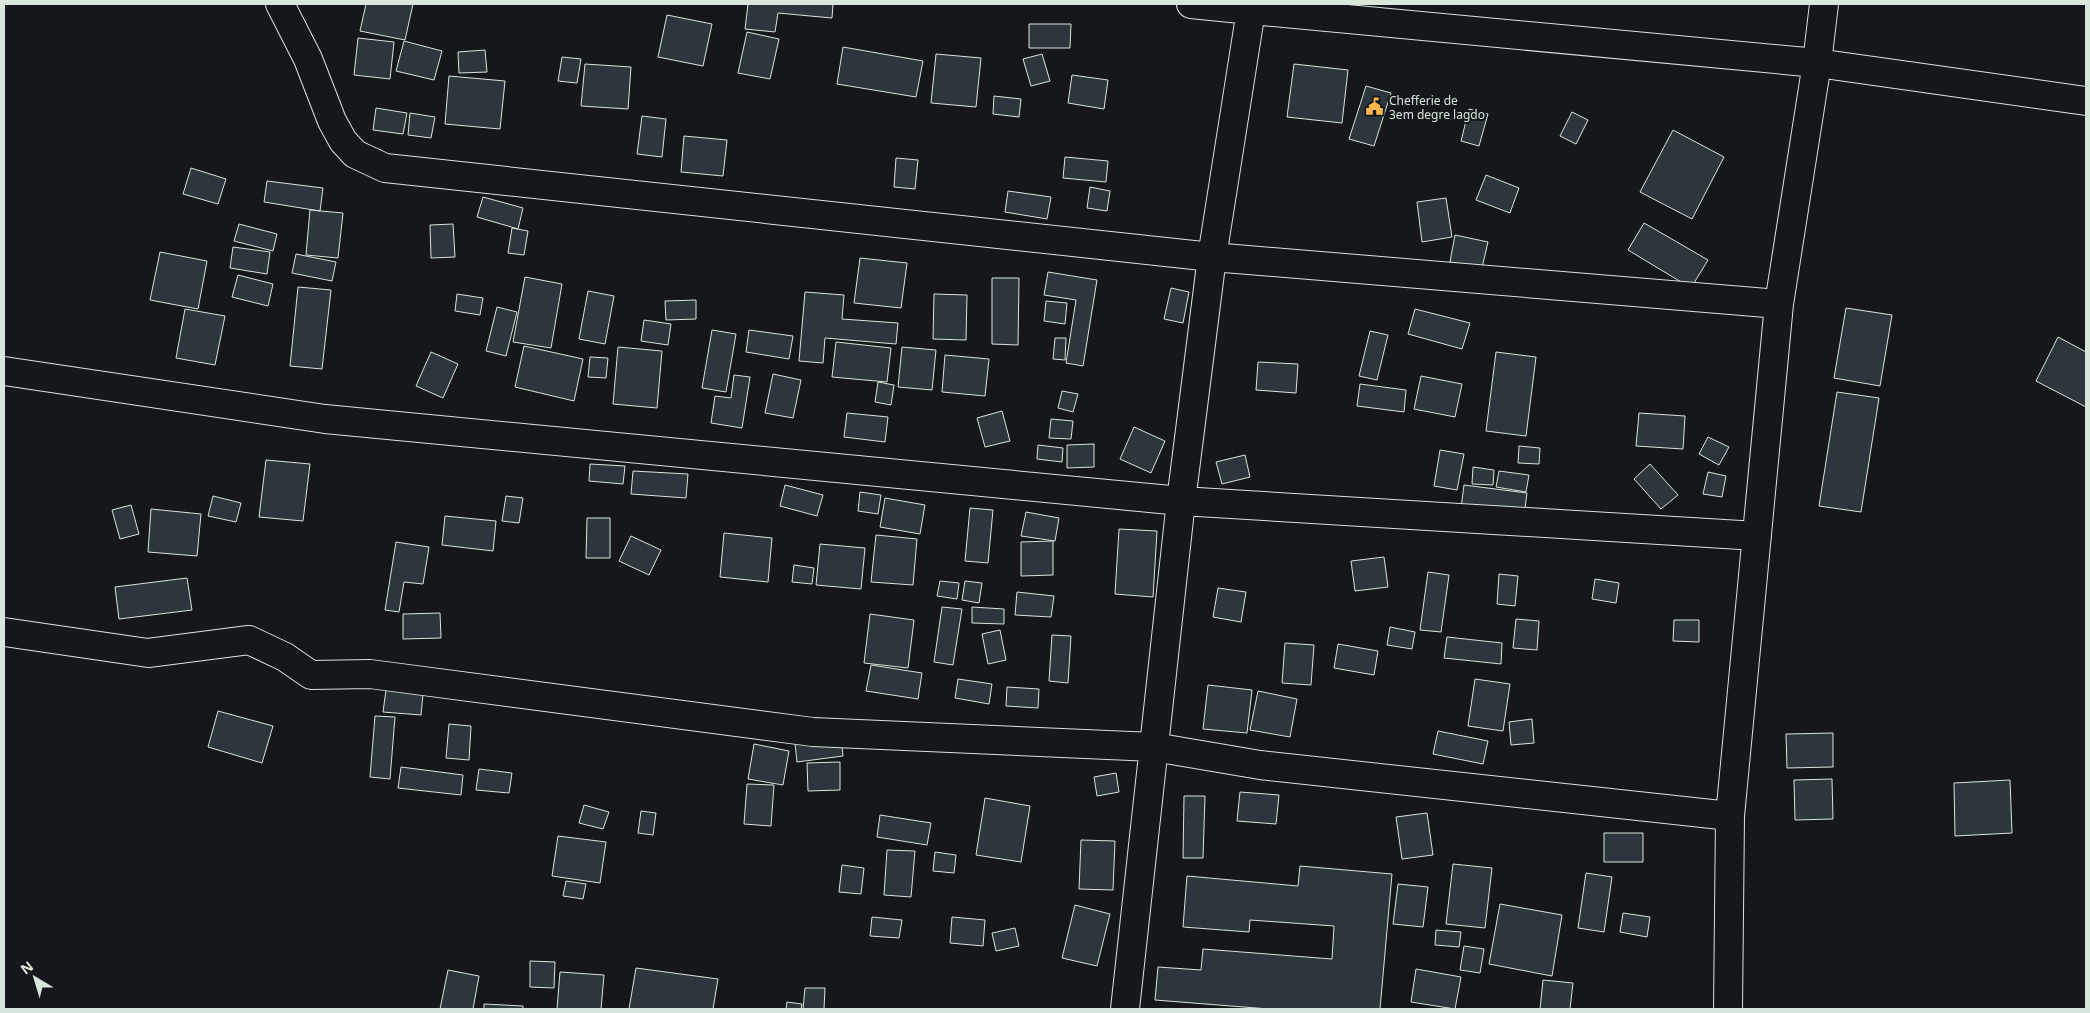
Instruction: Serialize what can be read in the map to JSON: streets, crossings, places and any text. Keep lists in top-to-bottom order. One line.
{"places":{"public building":["Chefferie de 3em degre lagdo"]},"north":"top left"}
